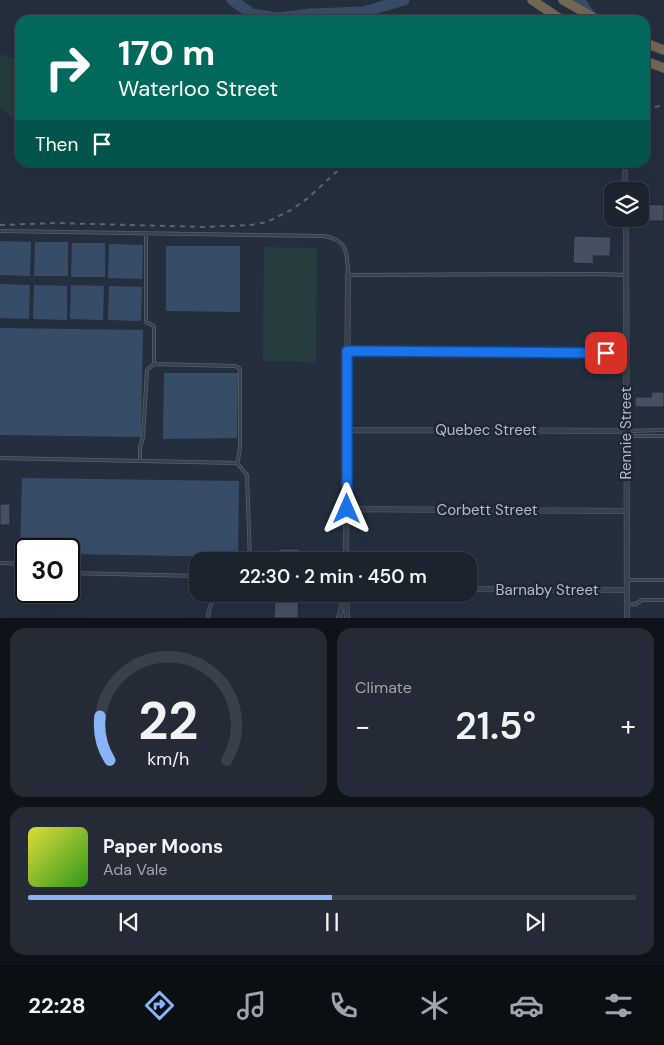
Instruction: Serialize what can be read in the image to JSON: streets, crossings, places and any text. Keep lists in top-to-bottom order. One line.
{"streets":{"street":["Quebec Street","Rennie Street","Corbett Street","Barnaby Street"]},"crossings":[["Quebec Street","Rennie Street"],["Rennie Street","Corbett Street"],["Rennie Street","Barnaby Street"]],"page":{"turn":["170 m","Waterloo Street"],"then":"Then","limit":"30","trip":"22:30 · 2 min · 450 m","tile":"Climate","heat":["−","21.5°","+"],"song":["Paper Moons","Ada Vale"],"tabs":"22:28","gauge":["22","km/h"]}}
